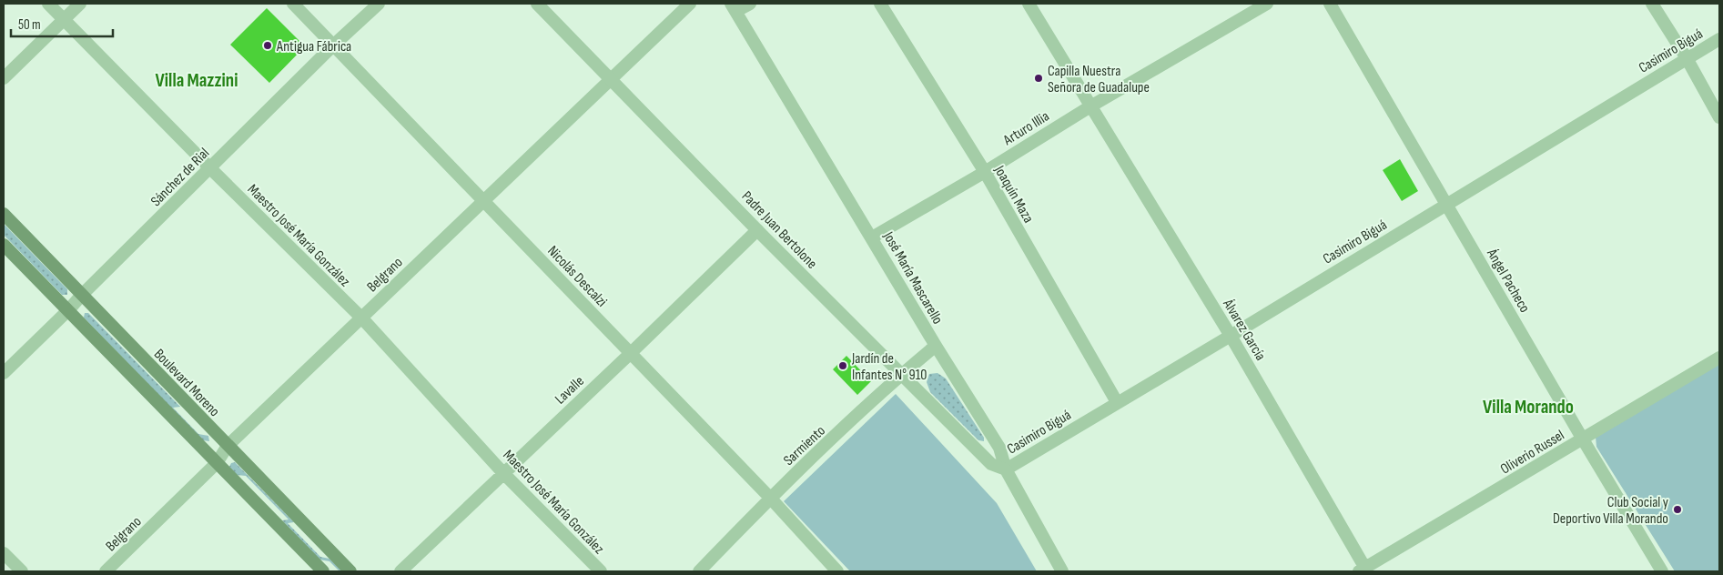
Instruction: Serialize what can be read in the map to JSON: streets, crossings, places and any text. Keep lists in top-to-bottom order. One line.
{"streets":{"main road":["Boulevard Moreno"],"street":["Casimiro Biguá","Arturo Illia","Sánchez de Rial","Joaquín Maza","Padre Juan Bertolone","Maestro José María González","Belgrano","Nicolás Descalzi","José María Mascarello","Ángel Pacheco","Álvarez García","Lavalle","Sarmiento","Oliverio Russel"]},"crossings":[["Casimiro Biguá","Joaquín Maza"],["Casimiro Biguá","Padre Juan Bertolone"],["Casimiro Biguá","José María Mascarello"],["Casimiro Biguá","Ángel Pacheco"],["Casimiro Biguá","Álvarez García"],["Arturo Illia","Joaquín Maza"],["Arturo Illia","José María Mascarello"],["Arturo Illia","Álvarez García"],["Sánchez de Rial","Maestro José María González"],["Sánchez de Rial","Nicolás Descalzi"],["Sánchez de Rial","Boulevard Moreno"],["Padre Juan Bertolone","Belgrano"],["Padre Juan Bertolone","José María Mascarello"],["Padre Juan Bertolone","Lavalle"],["Padre Juan Bertolone","Sarmiento"],["Maestro José María González","Belgrano"],["Maestro José María González","Lavalle"],["Belgrano","Nicolás Descalzi"],["Belgrano","Boulevard Moreno"],["Nicolás Descalzi","Lavalle"],["Nicolás Descalzi","Sarmiento"],["José María Mascarello","Sarmiento"],["Ángel Pacheco","Oliverio Russel"],["Álvarez García","Oliverio Russel"]],"districts":["Villa Mazzini","Villa Morando"],"places":["Antigua Fábrica","Capilla Nuestra Señora de Guadalupe","Jardín de Infantes N° 910","Club Social y Deportivo Villa Morando"],"scale_bar":"50 m"}
